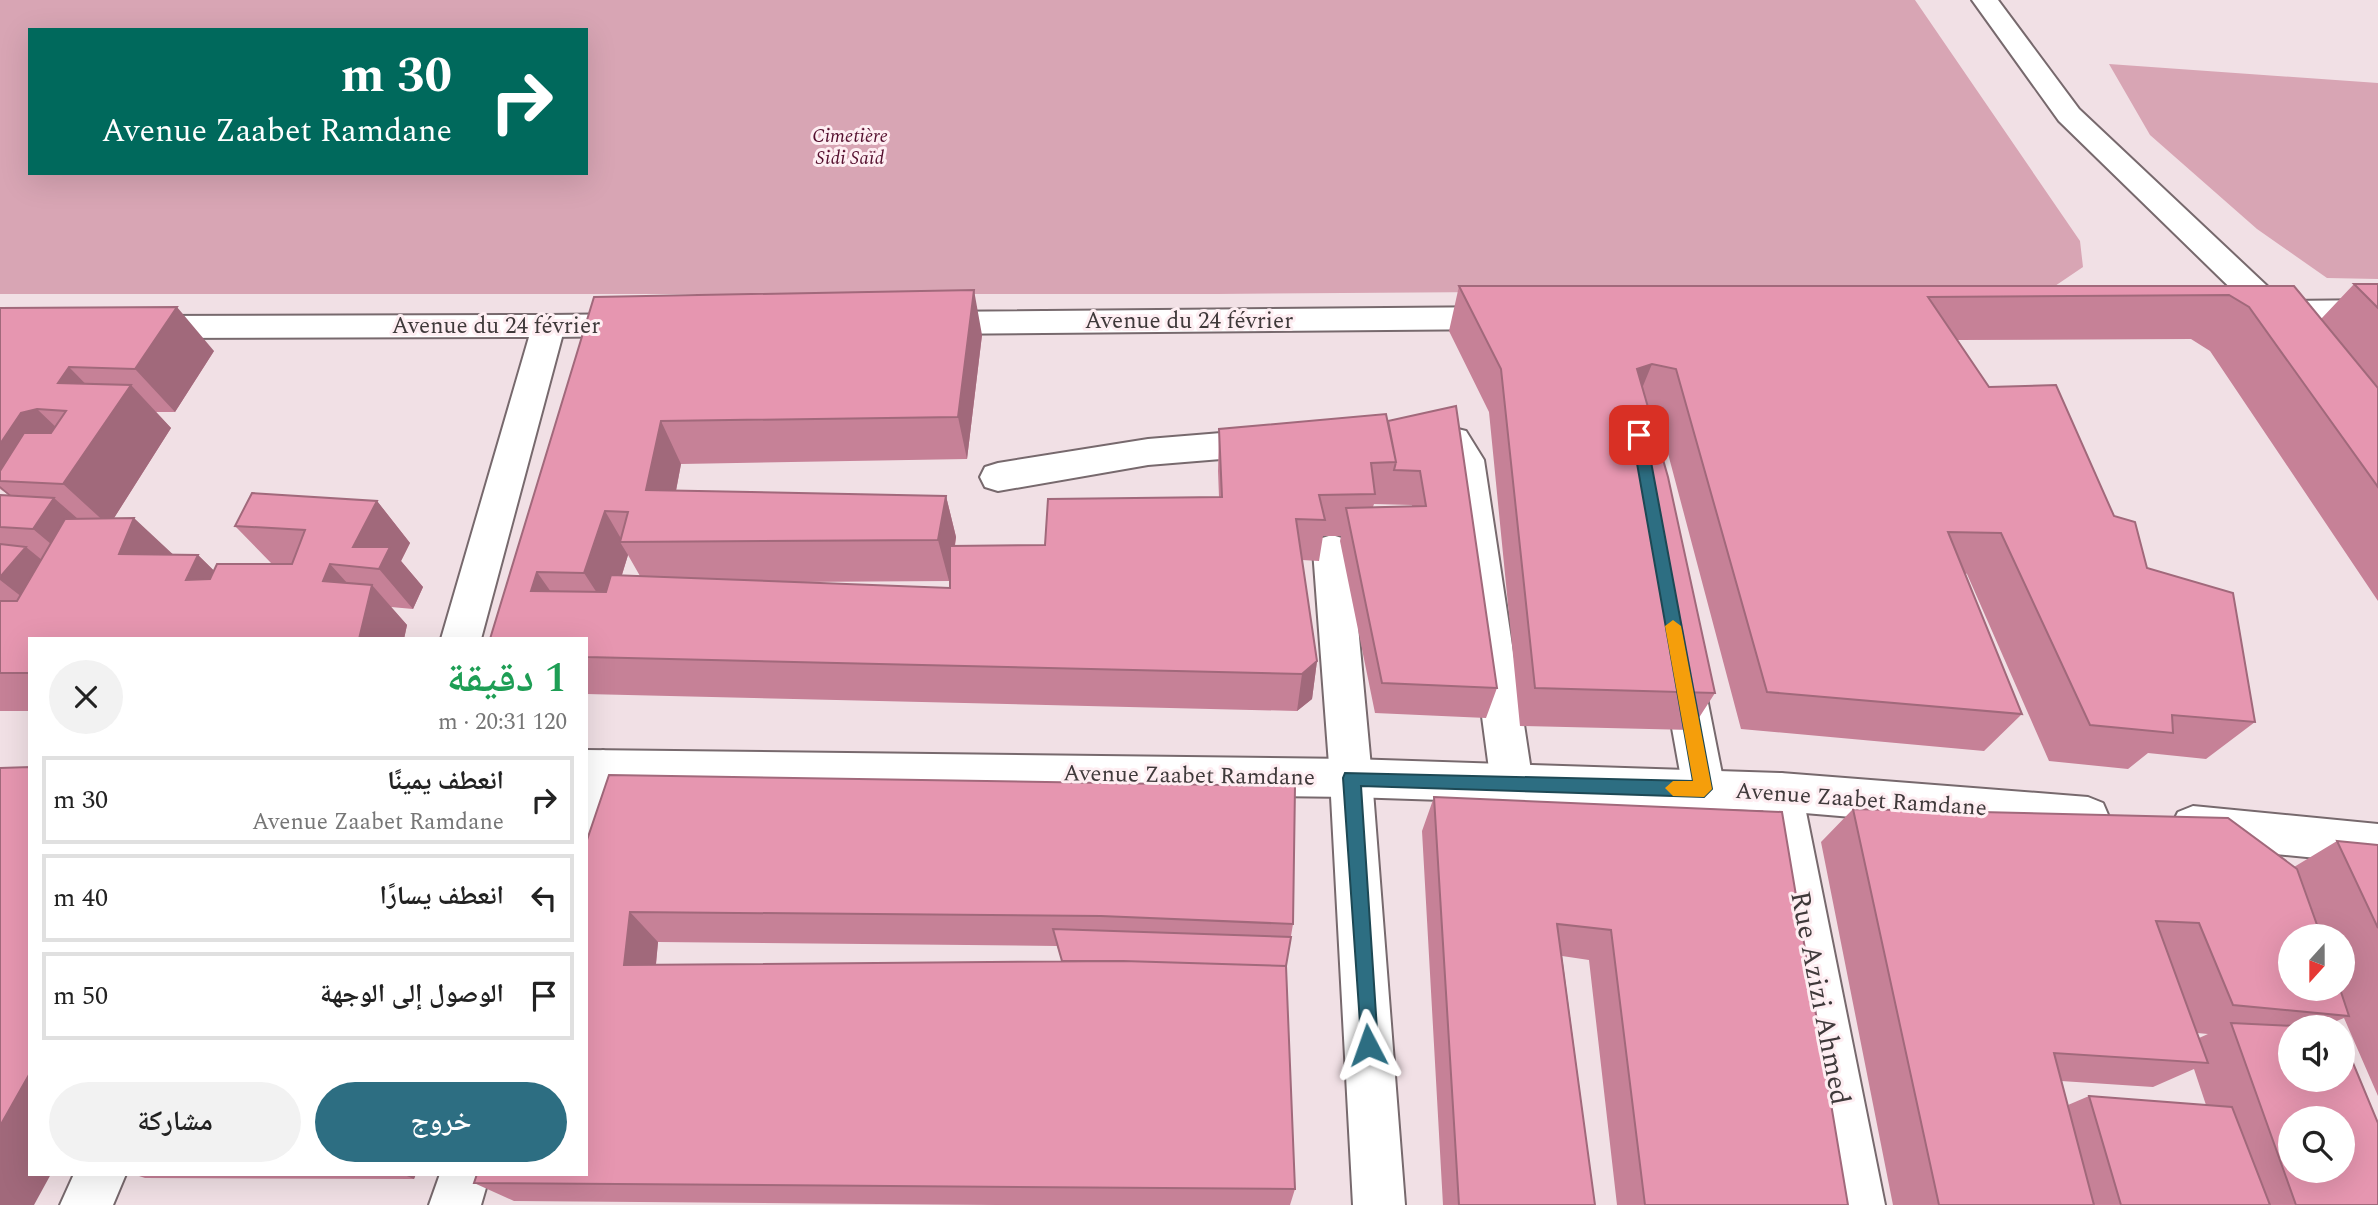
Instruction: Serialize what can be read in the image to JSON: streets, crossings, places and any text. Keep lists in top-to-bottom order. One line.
{"streets":{"street":["Avenue du 24 février","Avenue Zaabet Ramdane","Rue Azizi Ahmed"]},"crossings":[["Avenue Zaabet Ramdane","Rue Azizi Ahmed"]],"parks":["Cimetière Sidi Saïd"],"north":"bottom","page":{"turn":["30 m","Avenue Zaabet Ramdane"],"heading":["1 دقيقة","120 m · 20:31"],"list":[{"name":"انعطف يمينًا","note":"Avenue Zaabet Ramdane","value":"30 m"},{"name":"انعطف يسارًا","value":"40 m"},{"name":"الوصول إلى الوجهة","value":"50 m"}],"buttons":["خروج","مشاركة"]}}
